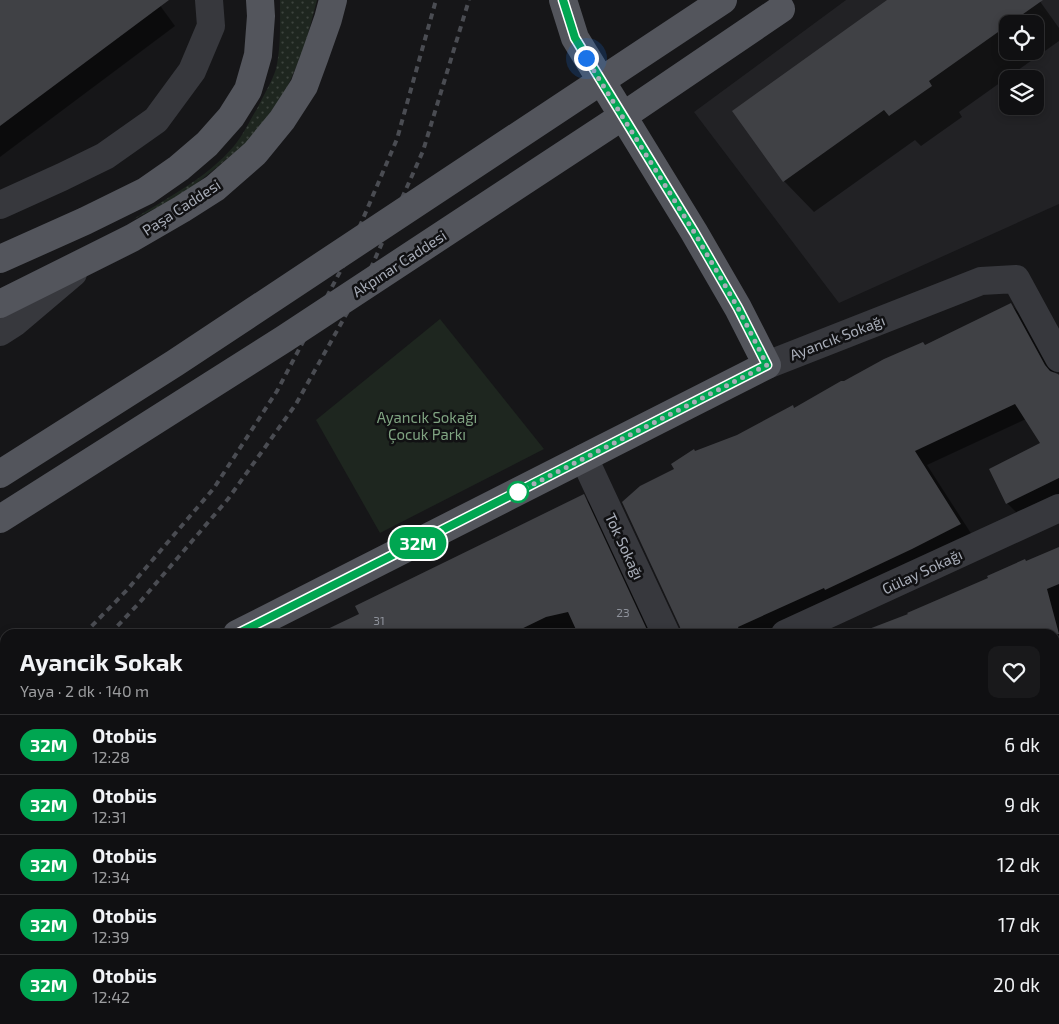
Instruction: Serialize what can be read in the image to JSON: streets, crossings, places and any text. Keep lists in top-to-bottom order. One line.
{"streets":{"main road":["Paşa Caddesi","Akpınar Caddesi","Ayancık Sokağı"],"street":["Tok Sokağı","Gülay Sokağı"]},"crossings":[["Ayancık Sokağı","Tok Sokağı"]],"parks":["Ayancık Sokağı Çocuk Parkı"],"lines":["bus line 32M"],"house_numbers":["23","31"],"page":{"on_map":"32M","heading":["Ayancik Sokak","Yaya · 2 dk · 140 m"],"list":[{"mark":"32M","name":"Otobüs","note":"12:28","value":"6 dk"},{"mark":"32M","name":"Otobüs","note":"12:31","value":"9 dk"},{"mark":"32M","name":"Otobüs","note":"12:34","value":"12 dk"},{"mark":"32M","name":"Otobüs","note":"12:39","value":"17 dk"},{"mark":"32M","name":"Otobüs","note":"12:42","value":"20 dk"}]}}
